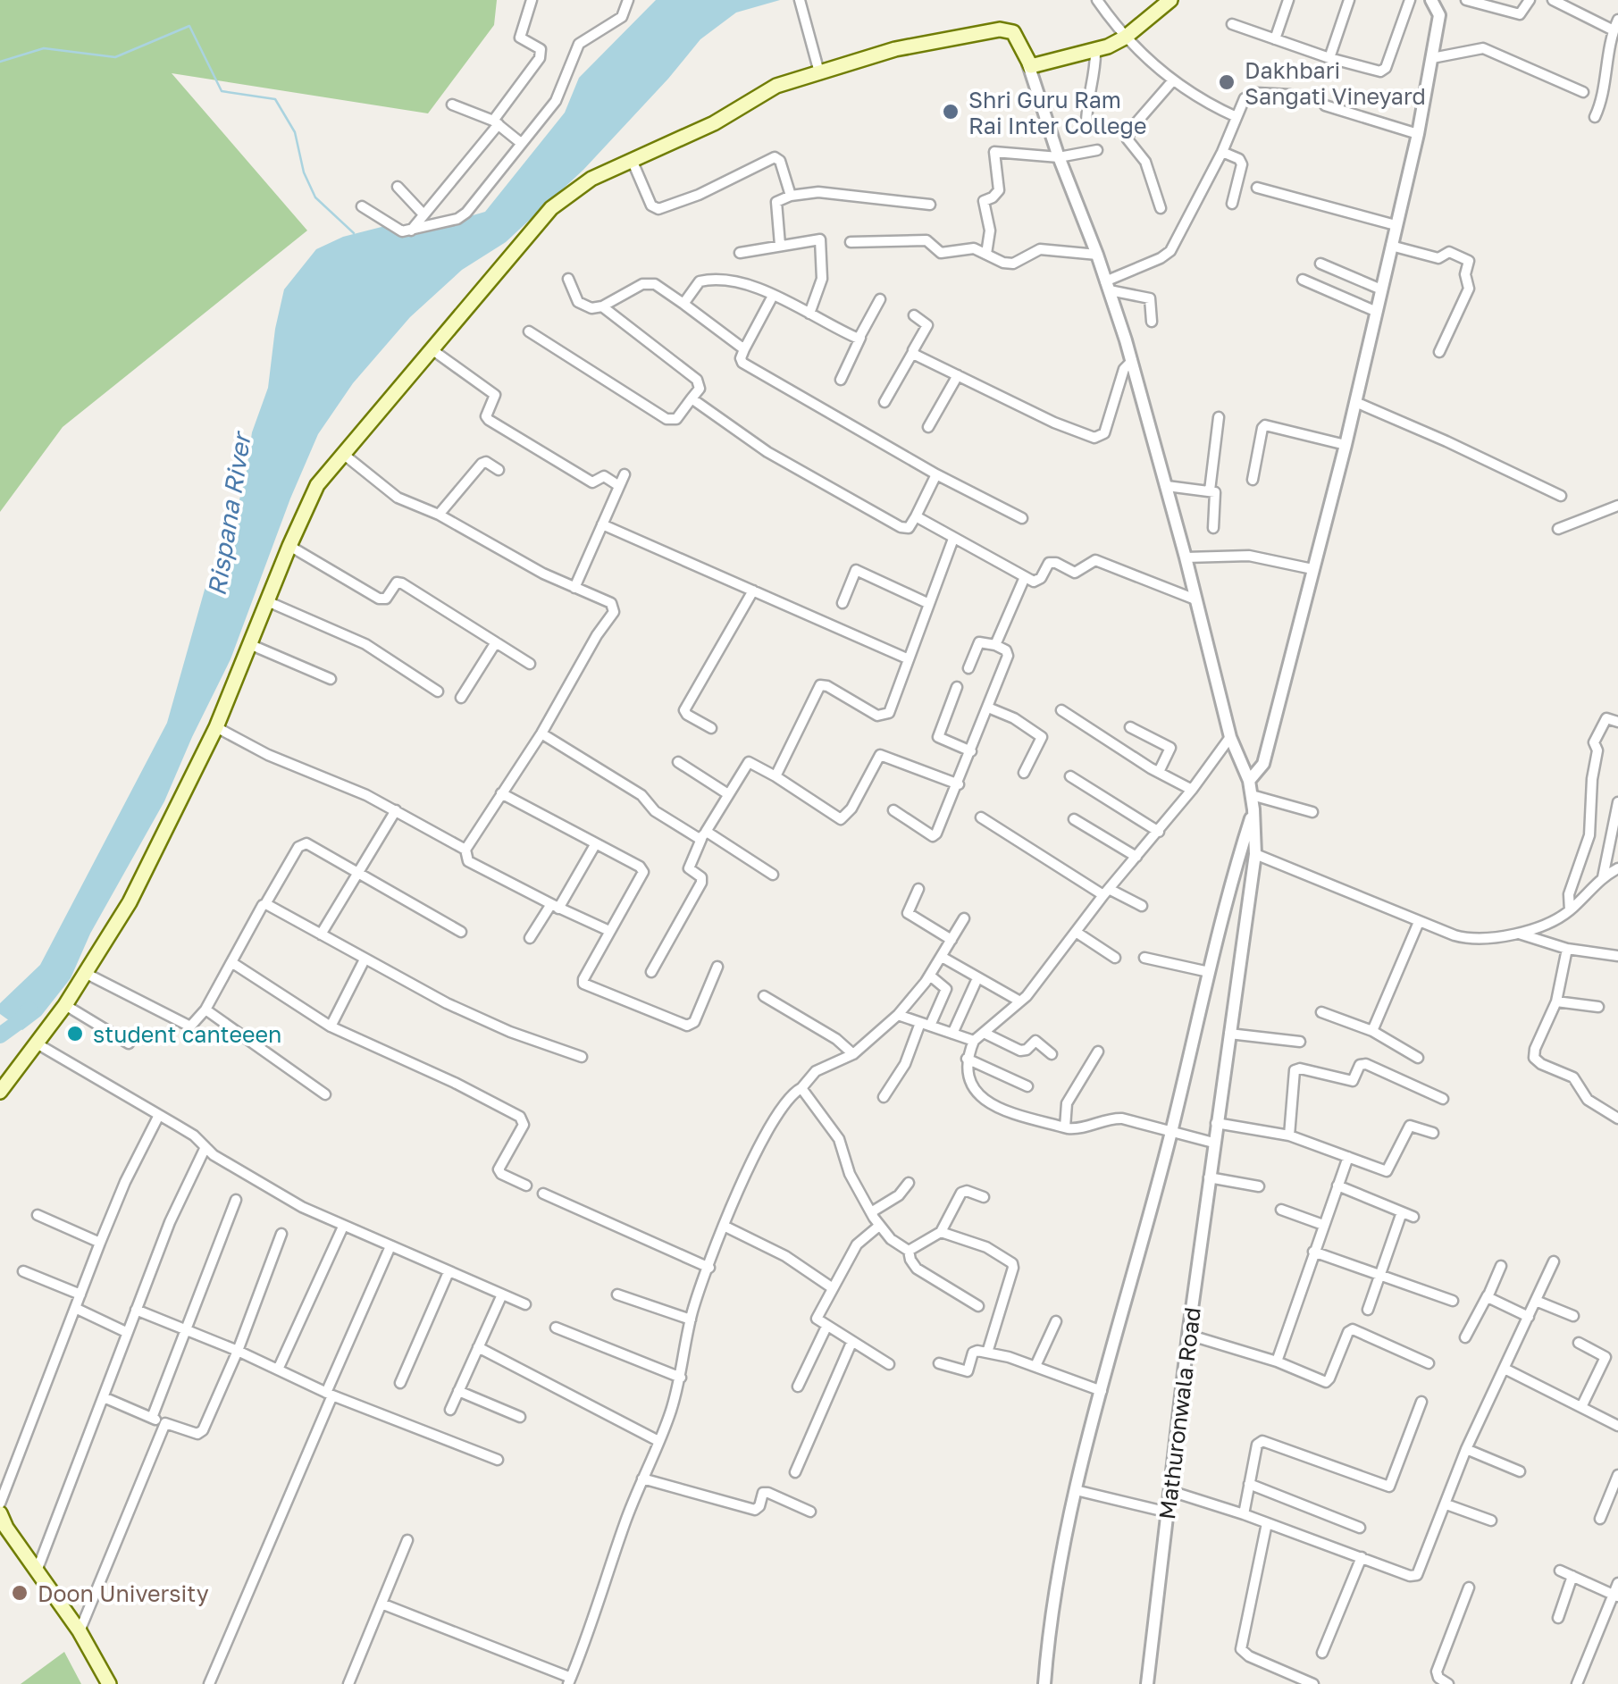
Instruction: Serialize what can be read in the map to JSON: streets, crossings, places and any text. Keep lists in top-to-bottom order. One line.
{"streets":{"street":["Mathuronwala Road"]},"water":["Rispana River"],"places":["Dakhbari Sangati Vineyard","Shri Guru Ram Rai Inter College","student canteeen","Doon University"]}
